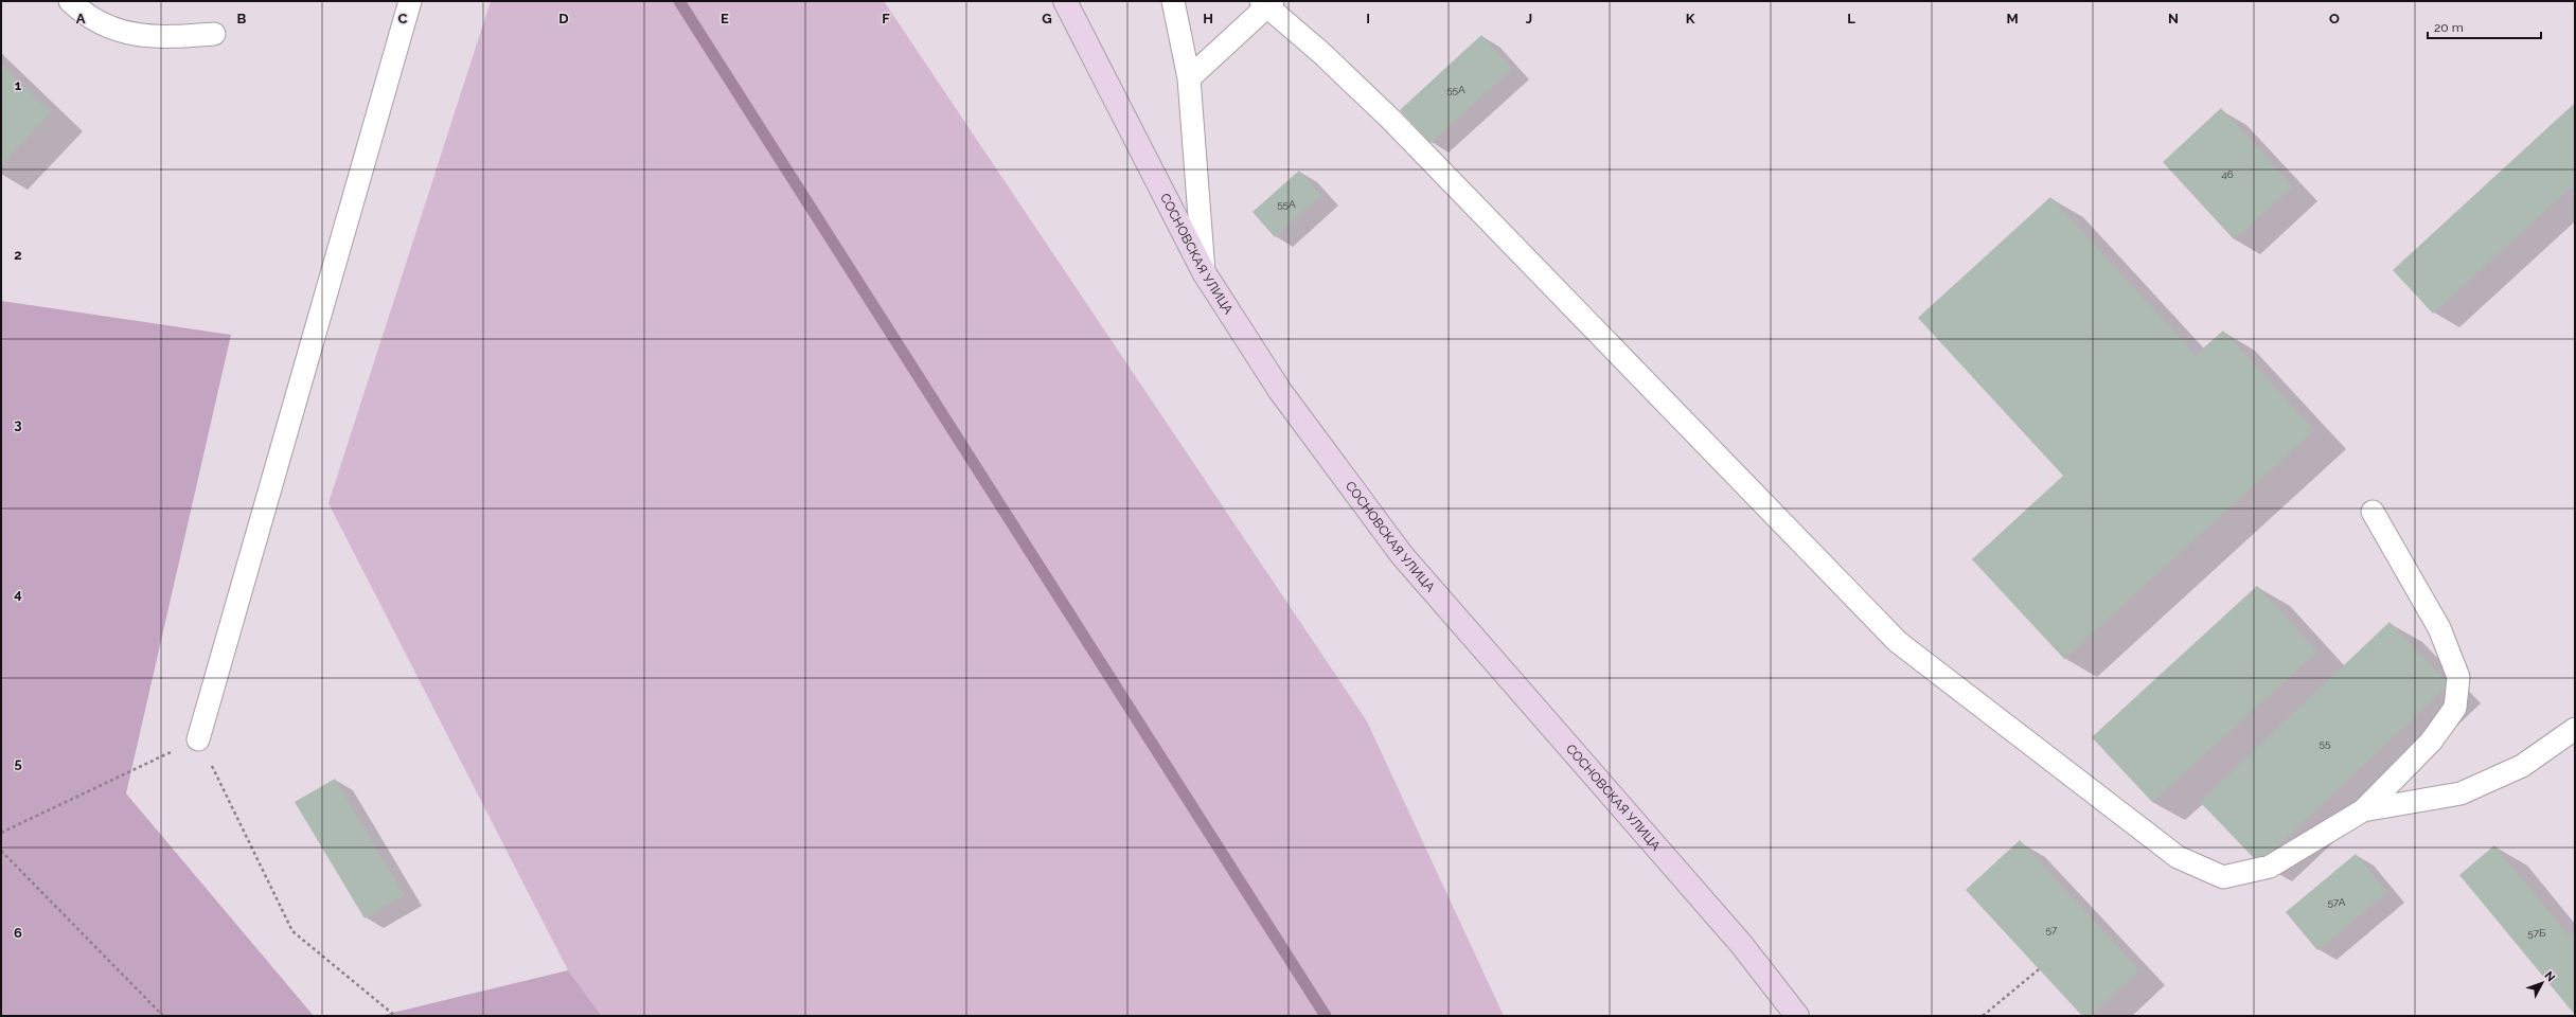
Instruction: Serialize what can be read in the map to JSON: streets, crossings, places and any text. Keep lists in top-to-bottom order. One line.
{"streets":{"street":["СОСНОВСКАЯ УЛИЦА"]},"house_numbers":["55А","46","55А","55","57А","57","57Б"],"scale_bar":"20 m","north":"top right","grid":{"columns":["A","B","C","D","E","F","G","H","I","J","K","L","M","N","O"],"rows":["1","2","3","4","5","6"]}}
